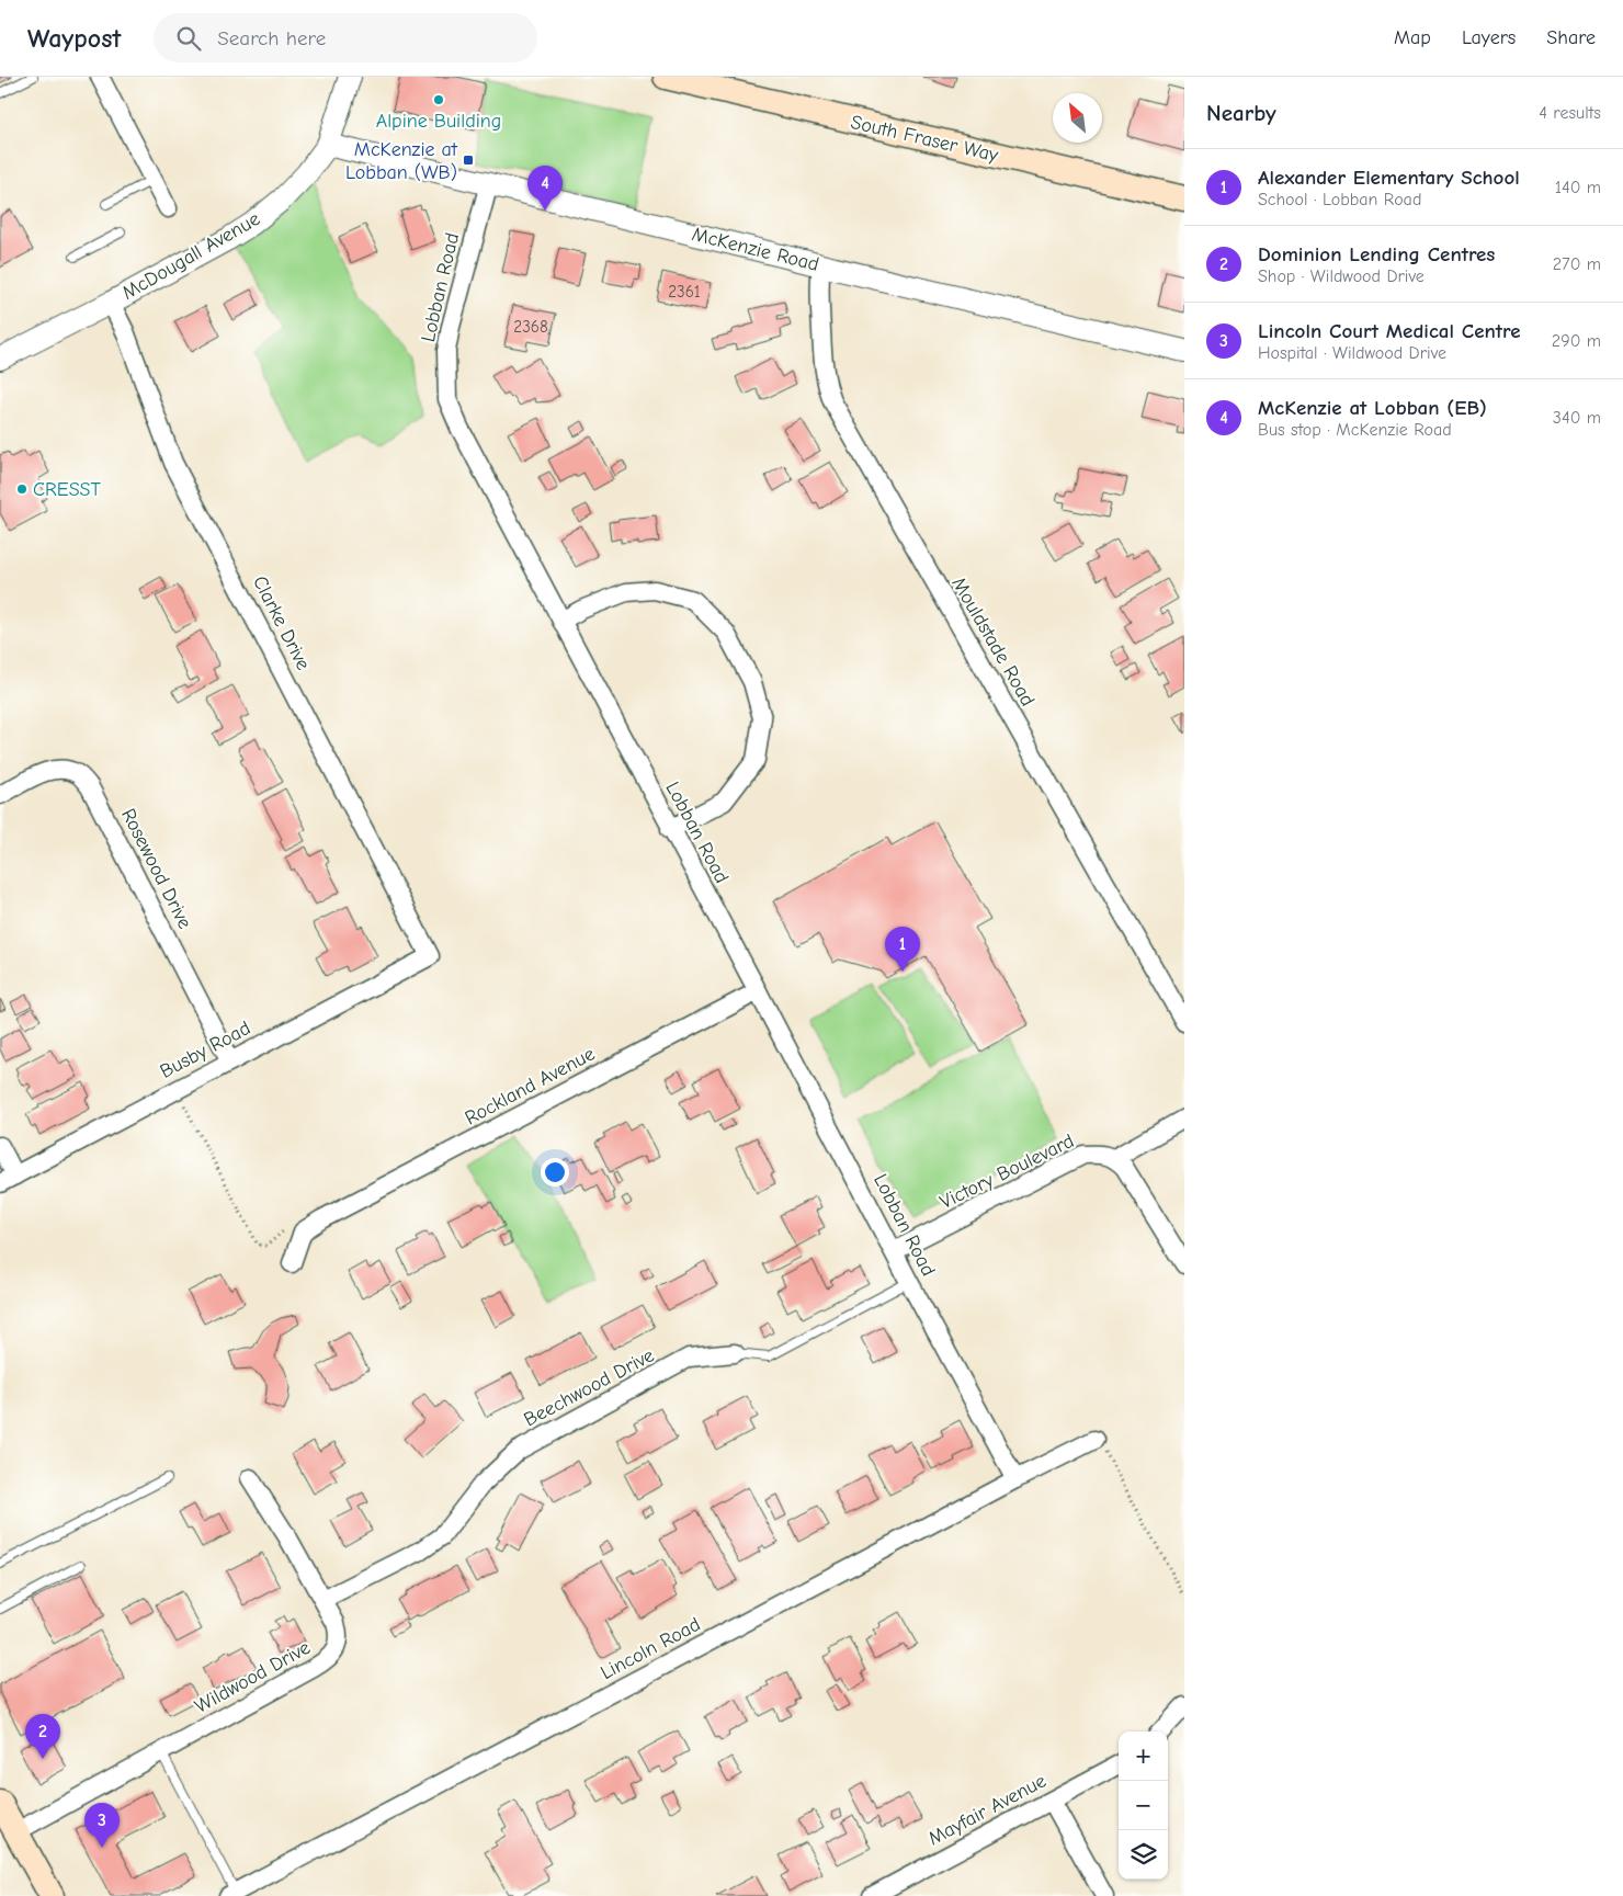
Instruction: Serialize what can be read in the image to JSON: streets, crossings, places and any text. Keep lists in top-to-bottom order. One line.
{"streets":{"main road":["South Fraser Way"],"street":["McKenzie Road","McDougall Avenue","Lobban Road","Clarke Drive","Mouldstade Road","Rosewood Drive","Busby Road","Rockland Avenue","Victory Boulevard","Beechwood Drive","Lincoln Road","Wildwood Drive","Mayfair Avenue"]},"crossings":[["McKenzie Road","McDougall Avenue"],["McKenzie Road","Lobban Road"],["McKenzie Road","Mouldstade Road"],["McDougall Avenue","Clarke Drive"],["Lobban Road","Rockland Avenue"],["Lobban Road","Victory Boulevard"],["Lobban Road","Beechwood Drive"],["Lobban Road","Lincoln Road"],["Clarke Drive","Busby Road"],["Rosewood Drive","Busby Road"],["Beechwood Drive","Wildwood Drive"]],"places":{"other":["Alpine Building","CRESST"],"transit":["McKenzie at Lobban (WB)"]},"house_numbers":["2361","2368"],"north":"top left","page":{"header":"Waypost","search":"Search here","nav":["Map","Layers","Share"],"heading":["Nearby","4 results"],"list":[{"mark":"1","name":"Alexander Elementary School","note":"School · Lobban Road","value":"140 m"},{"mark":"2","name":"Dominion Lending Centres","note":"Shop · Wildwood Drive","value":"270 m"},{"mark":"3","name":"Lincoln Court Medical Centre","note":"Hospital · Wildwood Drive","value":"290 m"},{"mark":"4","name":"McKenzie at Lobban (EB)","note":"Bus stop · McKenzie Road","value":"340 m"}],"pins":["4","1","2","3"],"map_buttons":["+","−"]}}
